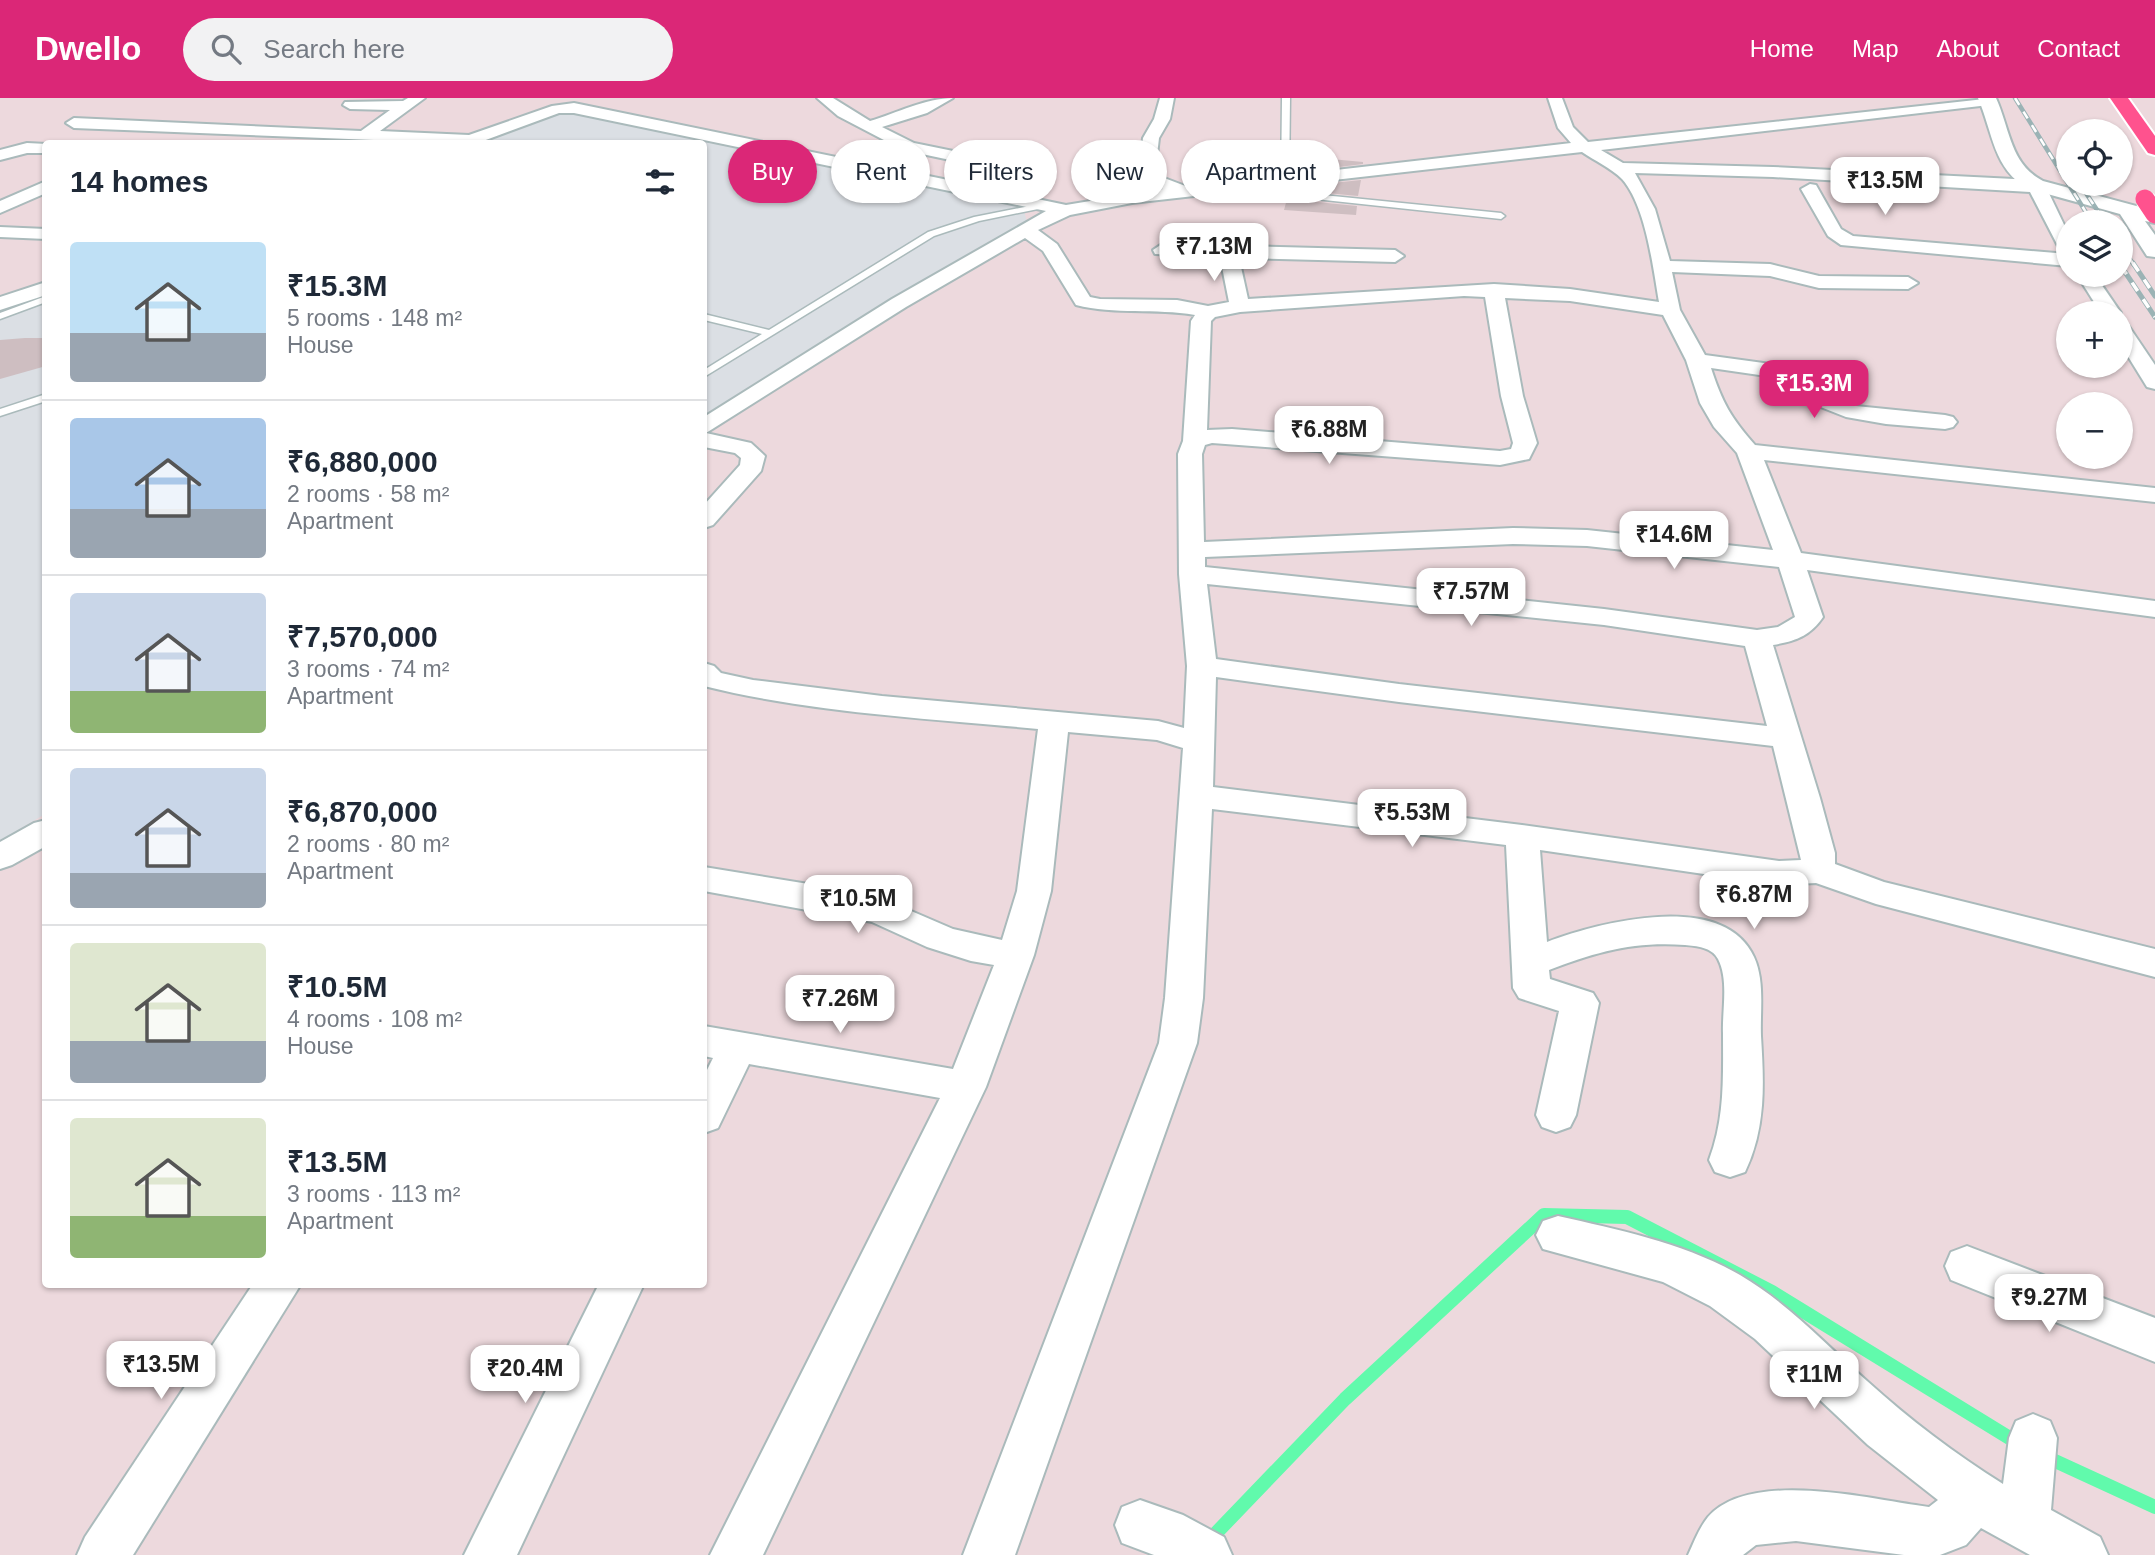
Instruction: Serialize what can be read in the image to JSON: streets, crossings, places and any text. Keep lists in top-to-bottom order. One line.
{"page":{"header":"Dwello","search":"Search here","nav":["Home","Map","About","Contact"],"map_buttons":["+","−"],"chip":["Buy","Rent","Filters","New","Apartment"],"heading":"14 homes","price":["₹13.5M","₹7.13M","₹15.3M","₹6.88M","₹14.6M","₹7.57M","₹5.53M","₹6.87M","₹10.5M","₹7.26M","₹9.27M","₹13.5M","₹20.4M","₹11M"],"list":[{"name":"₹15.3M","note":"5 rooms · 148 m² · House"},{"name":"₹6,880,000","note":"2 rooms · 58 m² · Apartment"},{"name":"₹7,570,000","note":"3 rooms · 74 m² · Apartment"},{"name":"₹6,870,000","note":"2 rooms · 80 m² · Apartment"},{"name":"₹10.5M","note":"4 rooms · 108 m² · House"},{"name":"₹13.5M","note":"3 rooms · 113 m² · Apartment"}]}}
